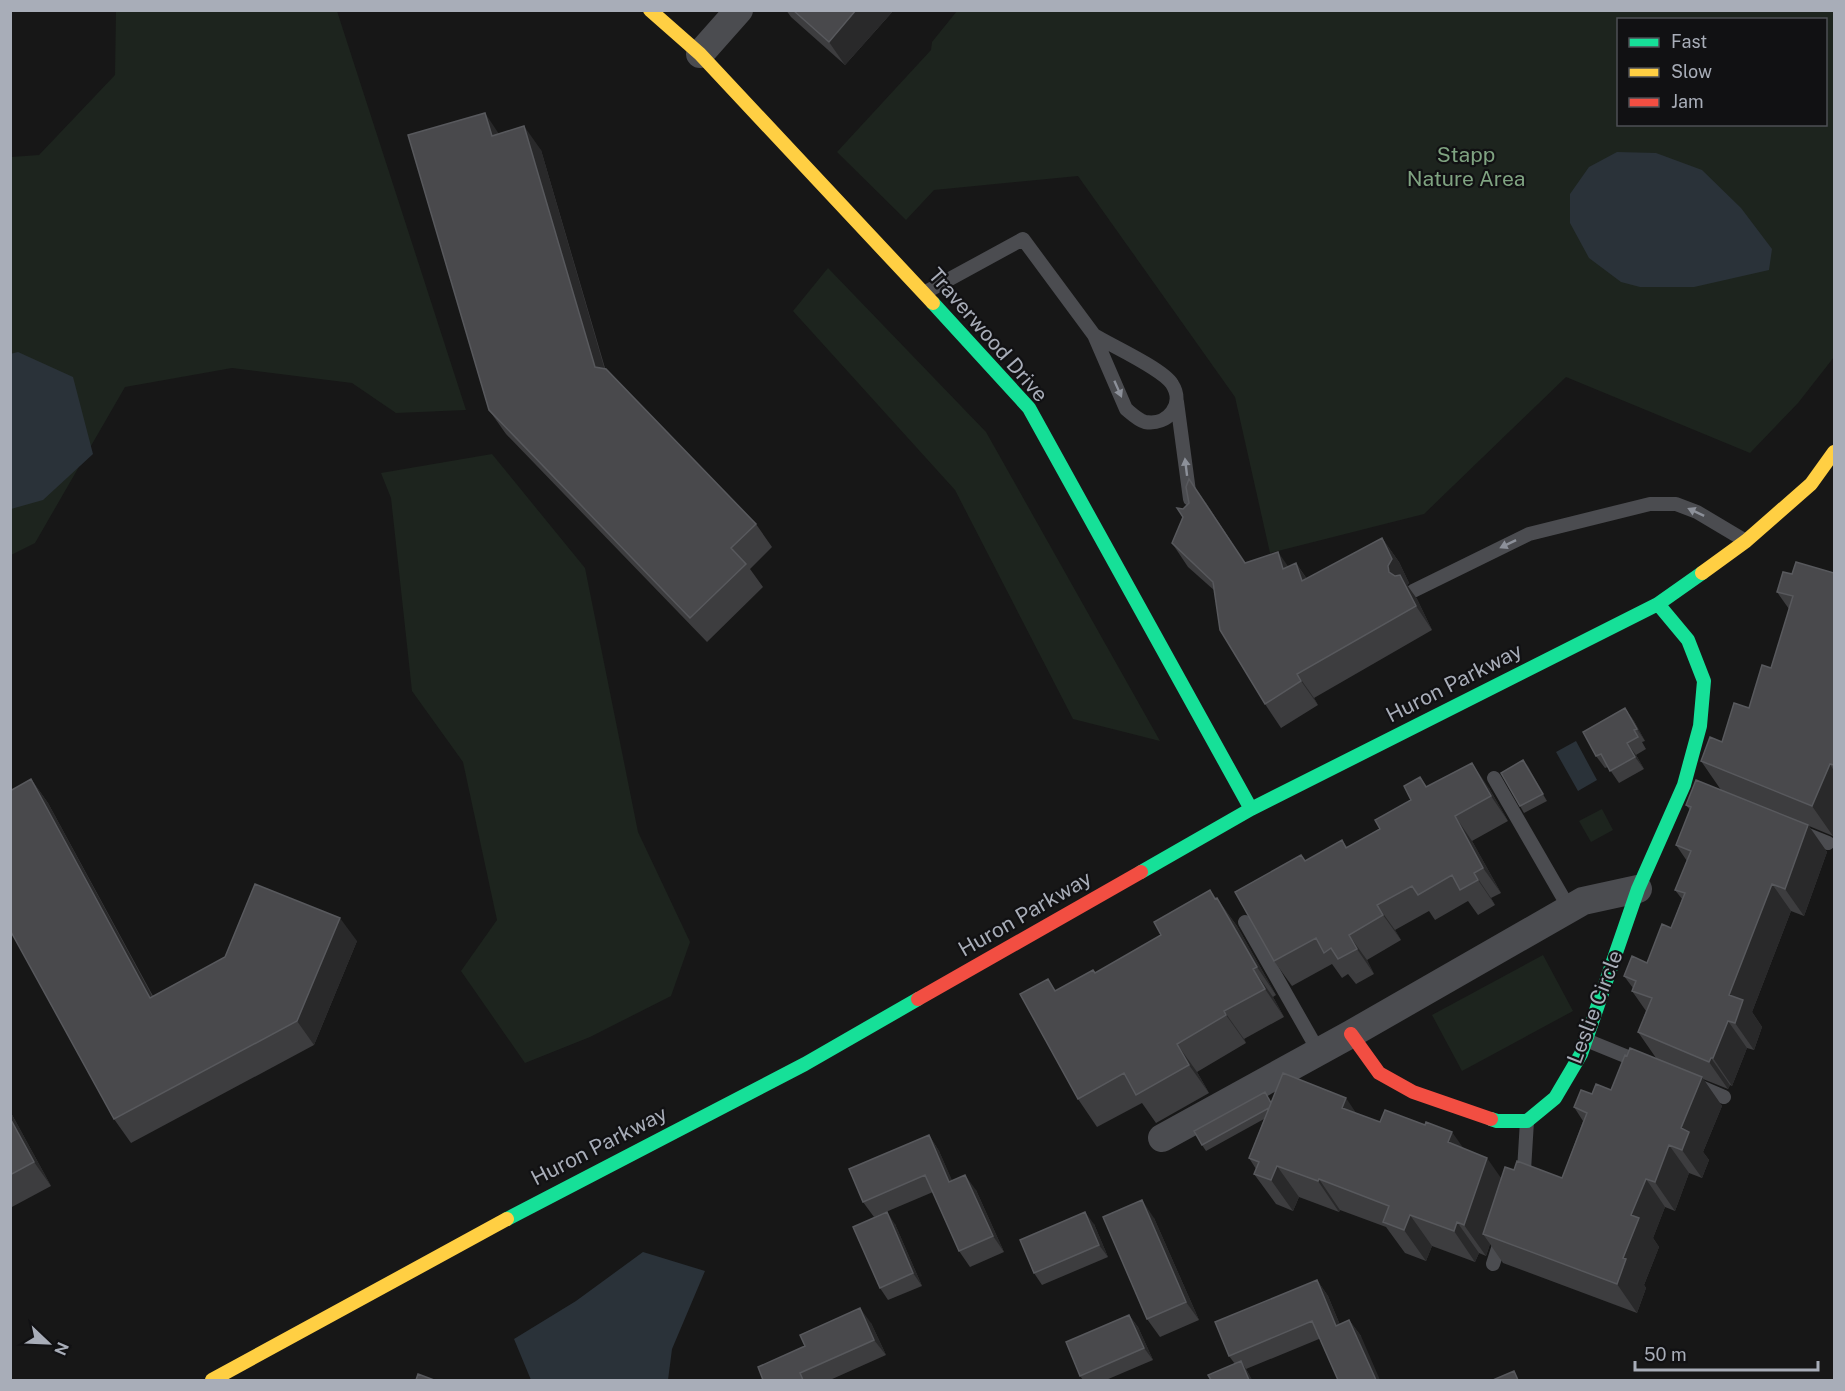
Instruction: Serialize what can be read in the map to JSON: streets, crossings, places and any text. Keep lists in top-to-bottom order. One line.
{"streets":{"street":["Traverwood Drive","Huron Parkway","Leslie Circle"]},"crossings":[["Traverwood Drive","Huron Parkway"],["Huron Parkway","Leslie Circle"]],"parks":["Stapp Nature Area"],"legend":["Fast","Slow","Jam"],"scale_bar":"50 m","north":"bottom right"}
